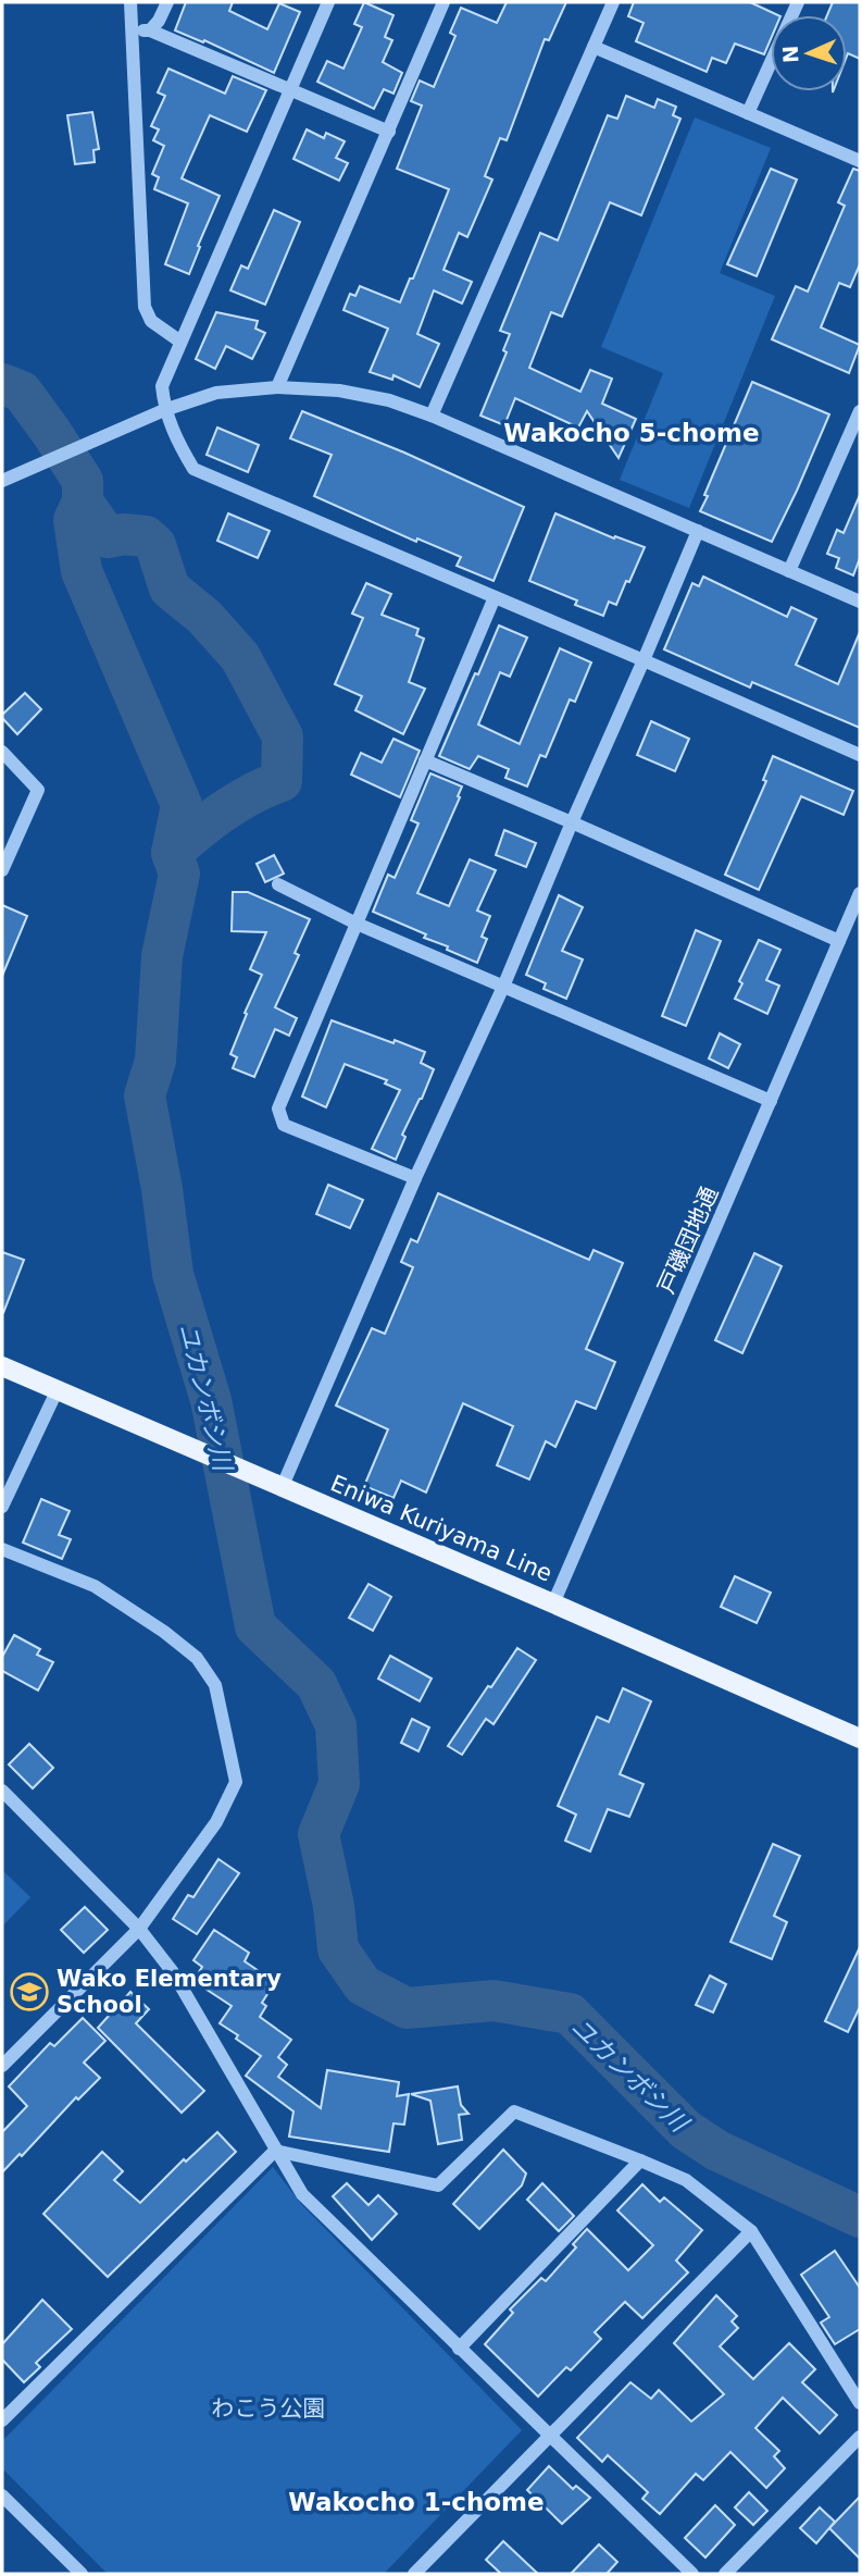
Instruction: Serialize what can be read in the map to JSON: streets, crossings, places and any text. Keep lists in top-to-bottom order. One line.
{"streets":{"main road":["Eniwa Kuriyama Line"],"street":["戸磯団地通"]},"crossings":[["戸磯団地通","Eniwa Kuriyama Line"]],"districts":["Wakocho 5-chome","Wakocho 1-chome"],"water":["ユカンボシ川"],"parks":["わこう公園"],"places":{"school or university":["Wako Elementary School"]},"north":"left"}
